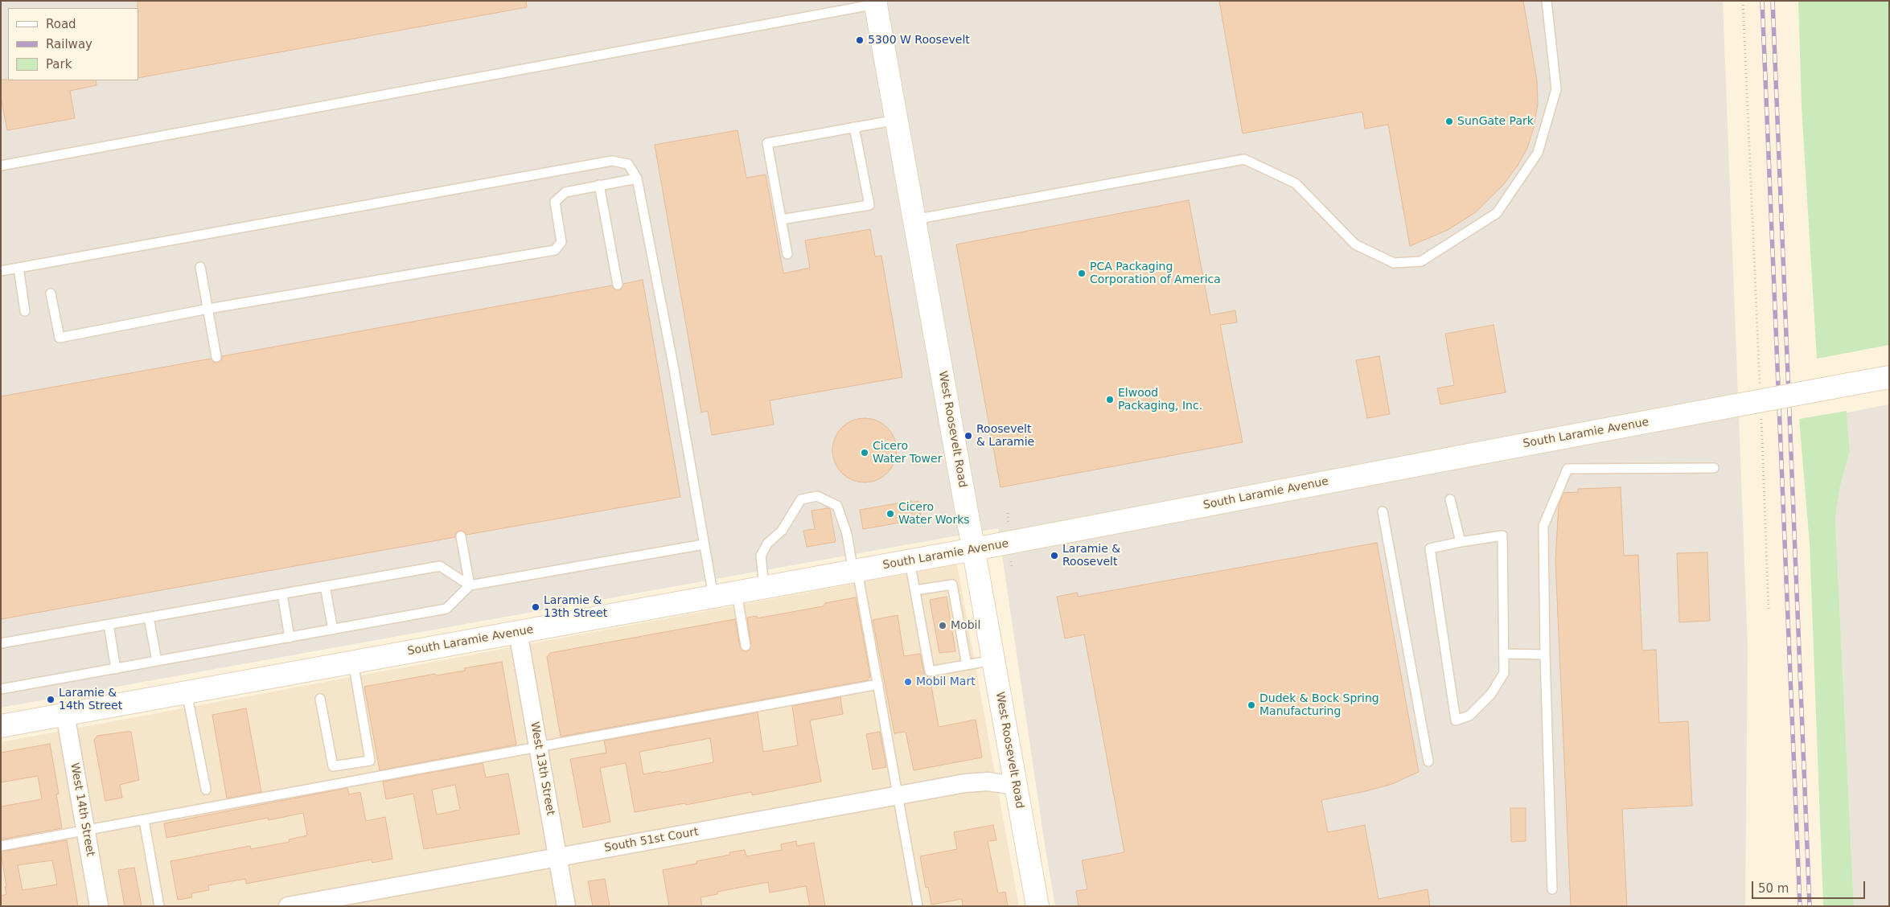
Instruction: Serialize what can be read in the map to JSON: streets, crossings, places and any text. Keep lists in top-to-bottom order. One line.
{"streets":{"main road":["West Roosevelt Road","South Laramie Avenue"],"street":["West 13th Street","West 14th Street","South 51st Court"]},"crossings":[["West Roosevelt Road","South Laramie Avenue"],["West Roosevelt Road","South 51st Court"],["South Laramie Avenue","West 13th Street"],["South Laramie Avenue","West 14th Street"],["West 13th Street","South 51st Court"]],"places":["5300 W Roosevelt","SunGate Park","PCA Packaging Corporation of America","Elwood Packaging, Inc.","Roosevelt & Laramie","Cicero Water Tower","Cicero Water Works","Laramie & Roosevelt","Laramie & 13th Street","Mobil","Mobil Mart","Laramie & 14th Street","Dudek & Bock Spring Manufacturing"],"legend":["Road","Railway","Park"],"scale_bar":"50 m"}
